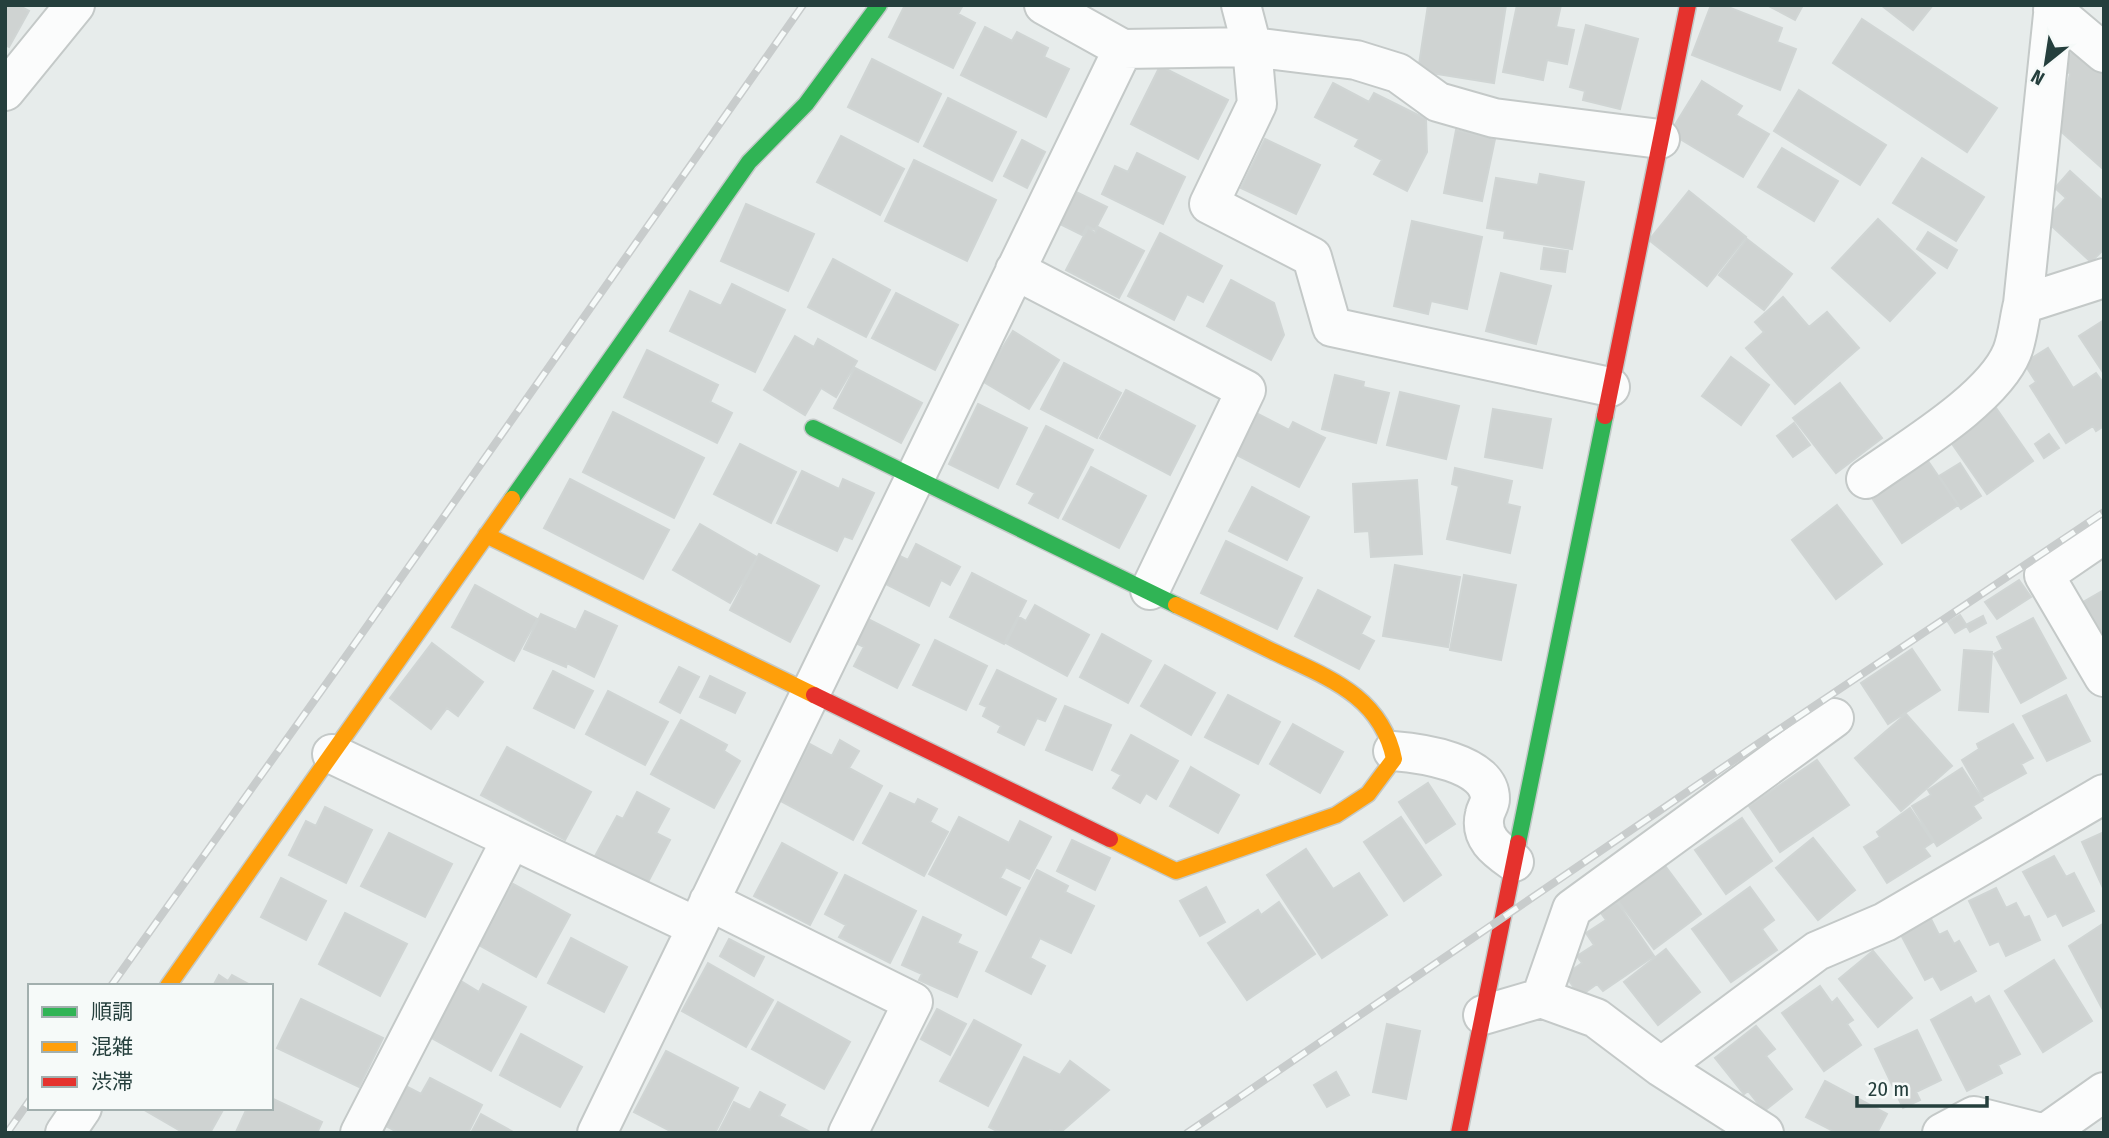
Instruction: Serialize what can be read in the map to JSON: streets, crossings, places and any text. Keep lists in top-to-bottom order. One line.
{"legend":["順調","混雑","渋滞"],"scale_bar":"20 m","north":"bottom left"}
